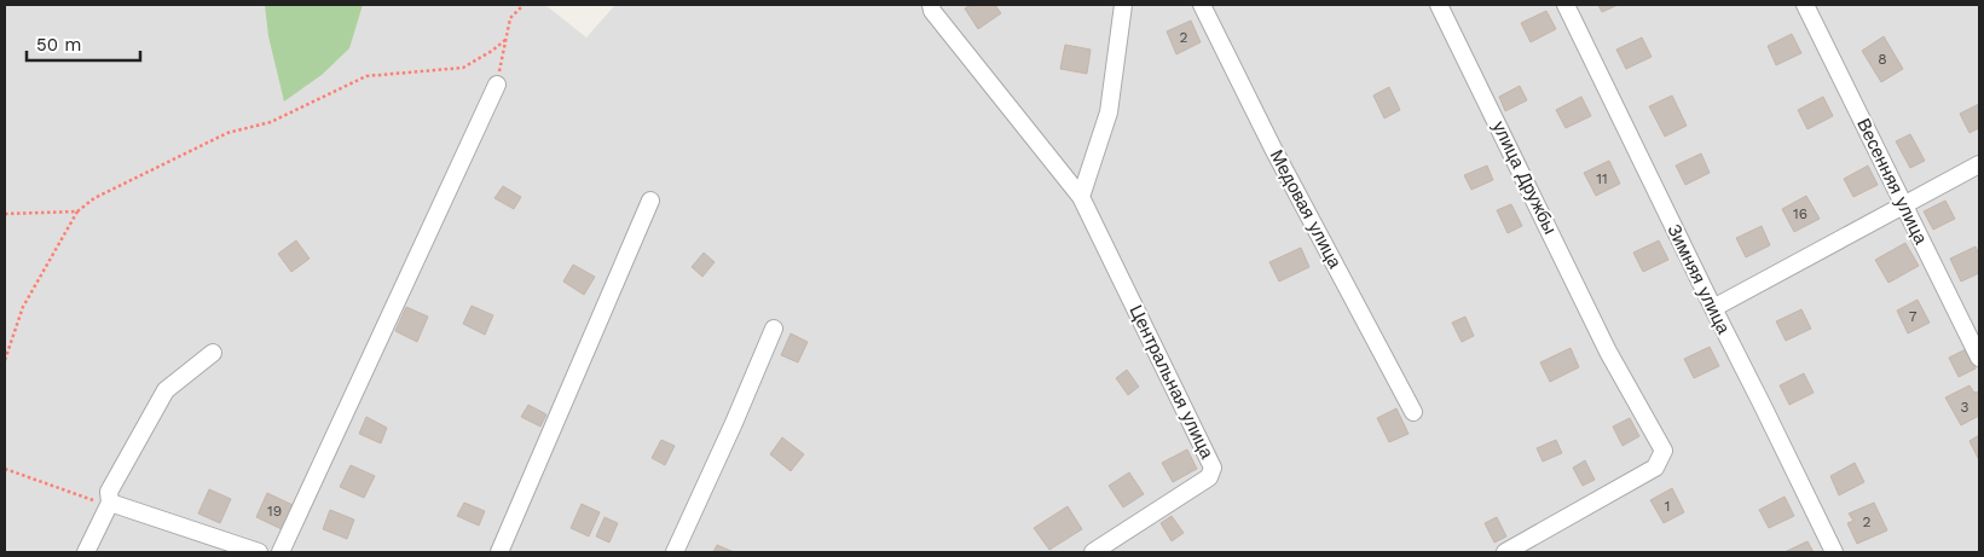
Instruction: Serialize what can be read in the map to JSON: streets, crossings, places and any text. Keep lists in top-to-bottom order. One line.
{"streets":{"street":["улица Дружбы","Весенняя улица","Медовая улица","Зимняя улица","Центральная улица"]},"house_numbers":["2","8","11","16","7","3","1","19","2"],"scale_bar":"50 m"}
